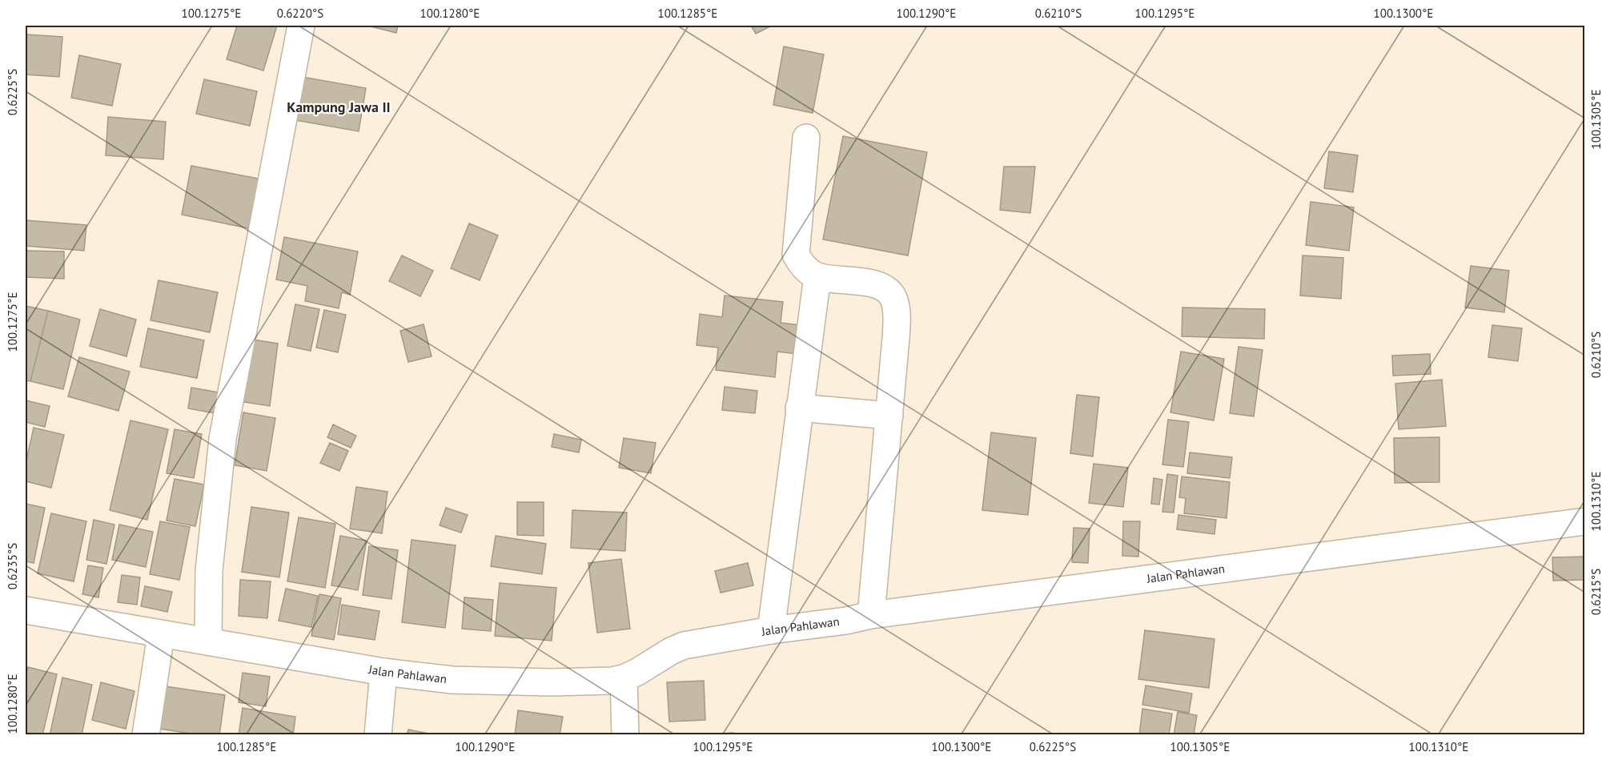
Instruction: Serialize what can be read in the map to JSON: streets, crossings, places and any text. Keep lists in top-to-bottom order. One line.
{"streets":{"street":["Jalan Pahlawan"]},"districts":["Kampung Jawa II"],"coordinates":["100.1275°E","0.6220°S","100.1280°E","100.1285°E","100.1290°E","0.6210°S","100.1295°E","100.1300°E","0.6225°S","100.1305°E","100.1310°E","0.6235°S","0.6215°S"]}
